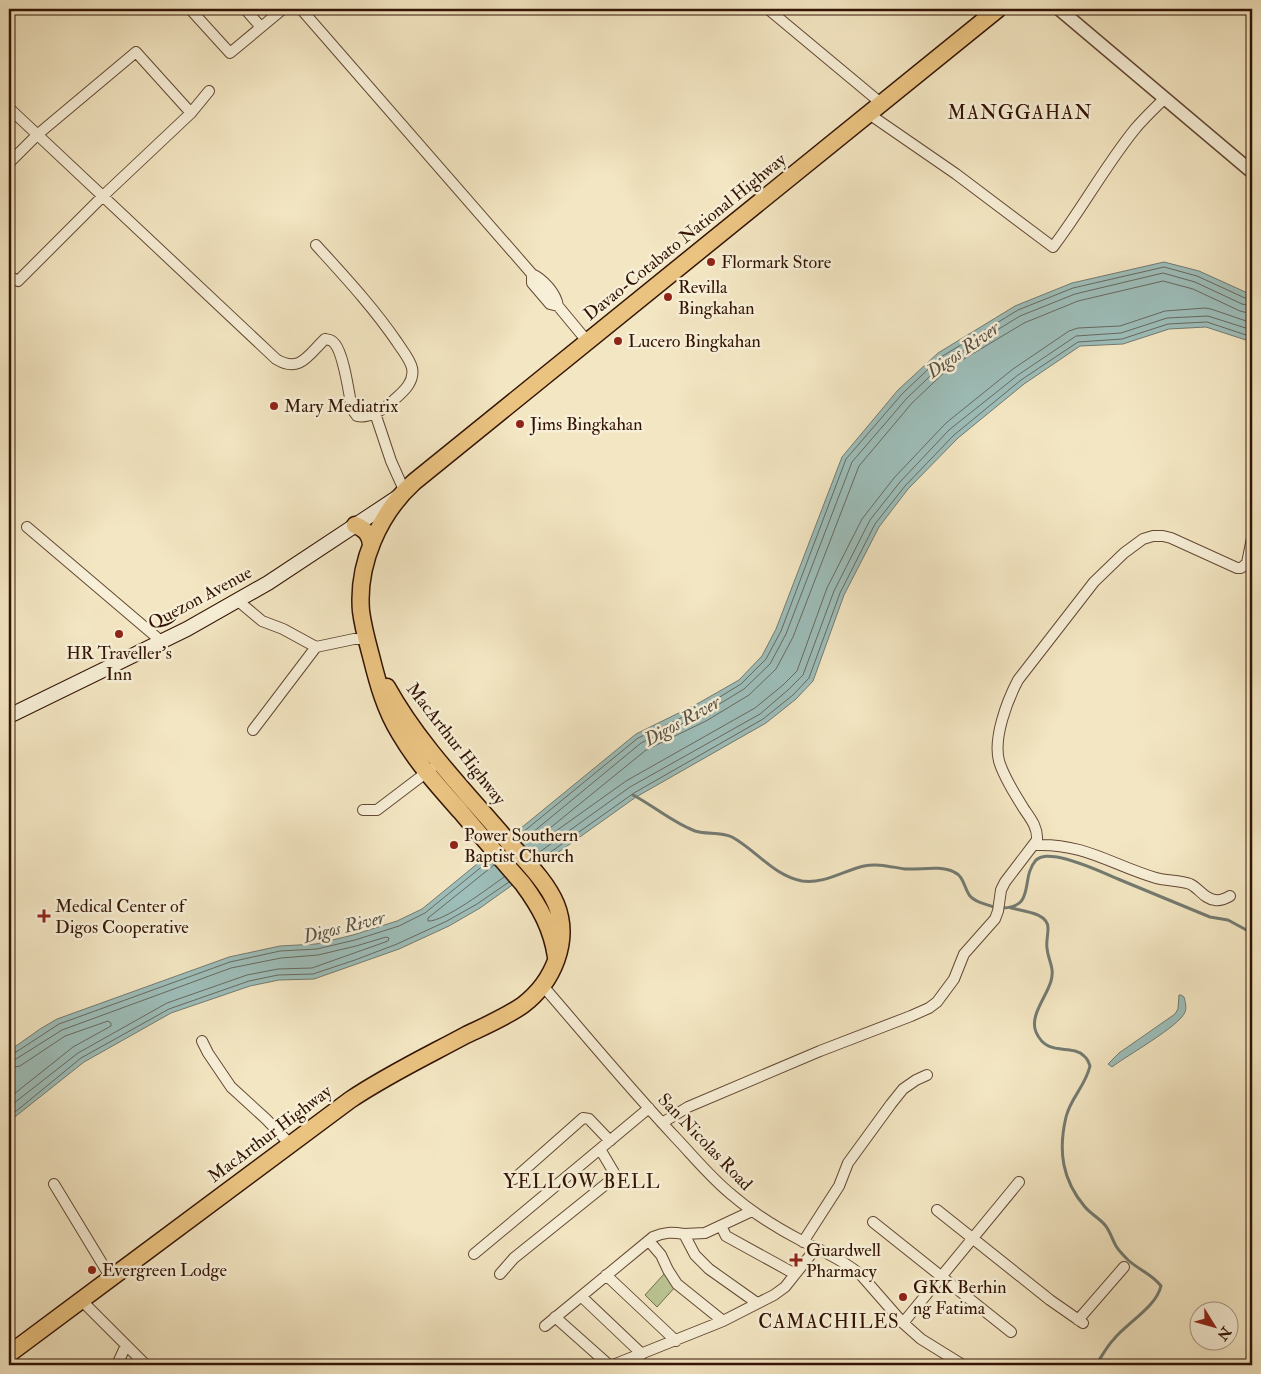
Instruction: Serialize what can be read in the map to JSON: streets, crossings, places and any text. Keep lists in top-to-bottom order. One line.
{"streets":{"highway":["Davao-Cotabato National Highway","MacArthur Highway"],"main road":["Quezon Avenue"],"street":["San Nicolas Road"]},"crossings":[["Davao-Cotabato National Highway","Quezon Avenue"],["Davao-Cotabato National Highway","MacArthur Highway"],["Quezon Avenue","MacArthur Highway"],["MacArthur Highway","San Nicolas Road"]],"districts":["MANGGAHAN","YELLOW BELL","CAMACHILES"],"water":["Digos River"],"places":{"other":["Flormark Store","Revilla Bingkahan","Lucero Bingkahan","Mary Mediatrix","Jims Bingkahan","HR Traveller's Inn","Power Southern Baptist Church","Evergreen Lodge","GKK Berhin ng Fatima"],"health":["Medical Center of Digos Cooperative","Guardwell Pharmacy"]},"north":"bottom right"}
